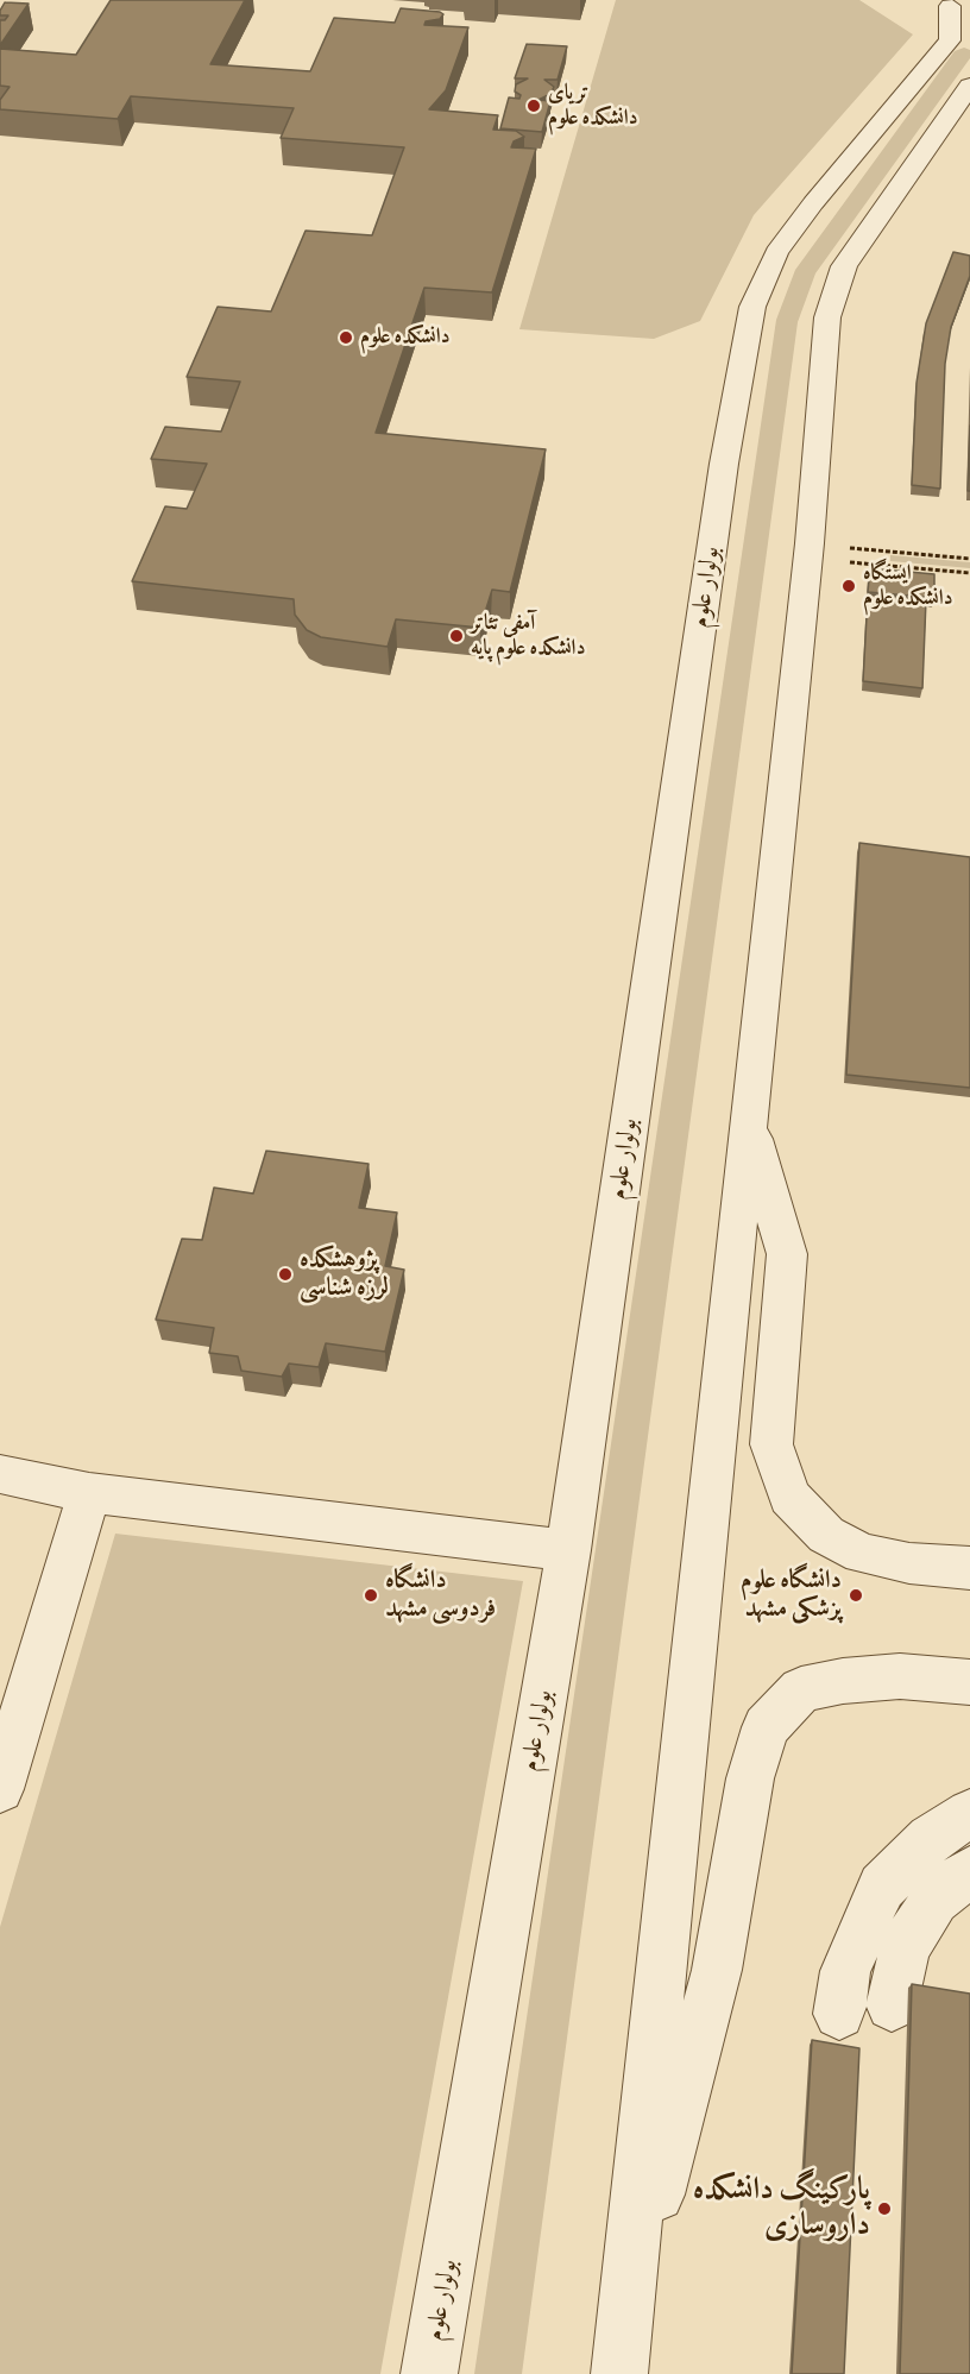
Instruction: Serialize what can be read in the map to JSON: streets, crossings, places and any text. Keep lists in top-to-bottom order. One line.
{"streets":{"lane":["بولوار علوم"]},"places":["تریای دانشکده علوم","دانشکده علوم","ایستگاه دانشکده علوم","آمفی تئاتر دانشکده علوم پایه","پژوهشکده لرزه شناسی","دانشگاه فردوسی مشهد","دانشگاه علوم پزشکی مشهد","پارکینگ دانشکده داروسازی"]}
